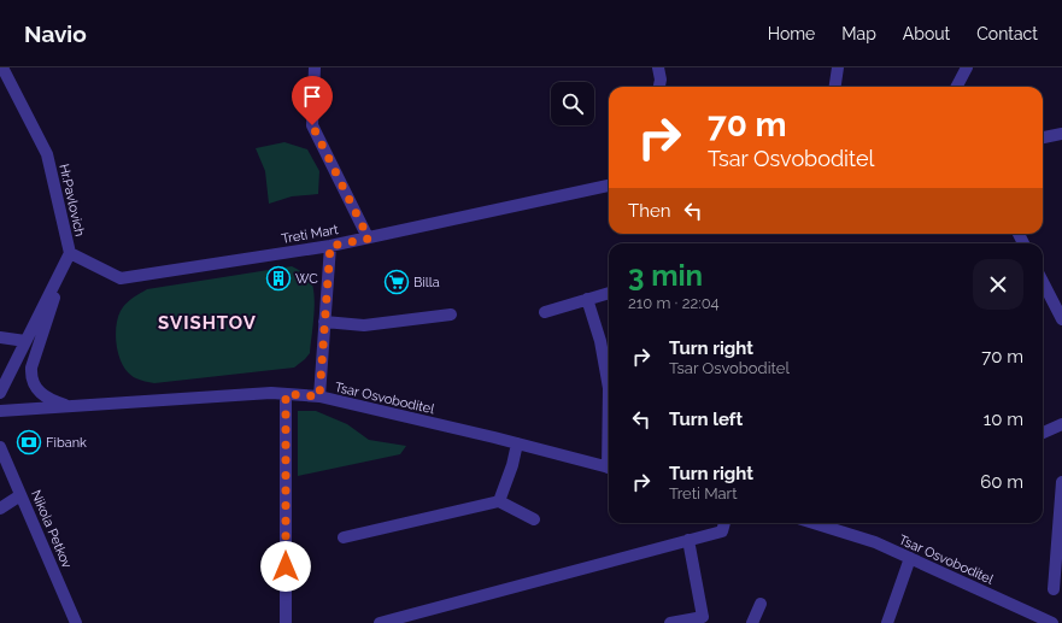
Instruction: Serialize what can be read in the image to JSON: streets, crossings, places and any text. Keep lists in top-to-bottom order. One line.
{"streets":{"street":["Hr.Pavlovich","Treti Mart","Tsar Osvoboditel","Nikola Petkov"]},"crossings":[["Hr.Pavlovich","Treti Mart"]],"districts":["SVISHTOV"],"places":{"building":["WC"],"supermarket":["Billa"],"bank":["Fibank"]},"page":{"header":"Navio","nav":["Home","Map","About","Contact"],"turn":["70 m","Tsar Osvoboditel"],"then":"Then","heading":["3 min","210 m · 22:04"],"list":[{"name":"Turn right","note":"Tsar Osvoboditel","value":"70 m"},{"name":"Turn left","value":"10 m"},{"name":"Turn right","note":"Treti Mart","value":"60 m"}]}}
